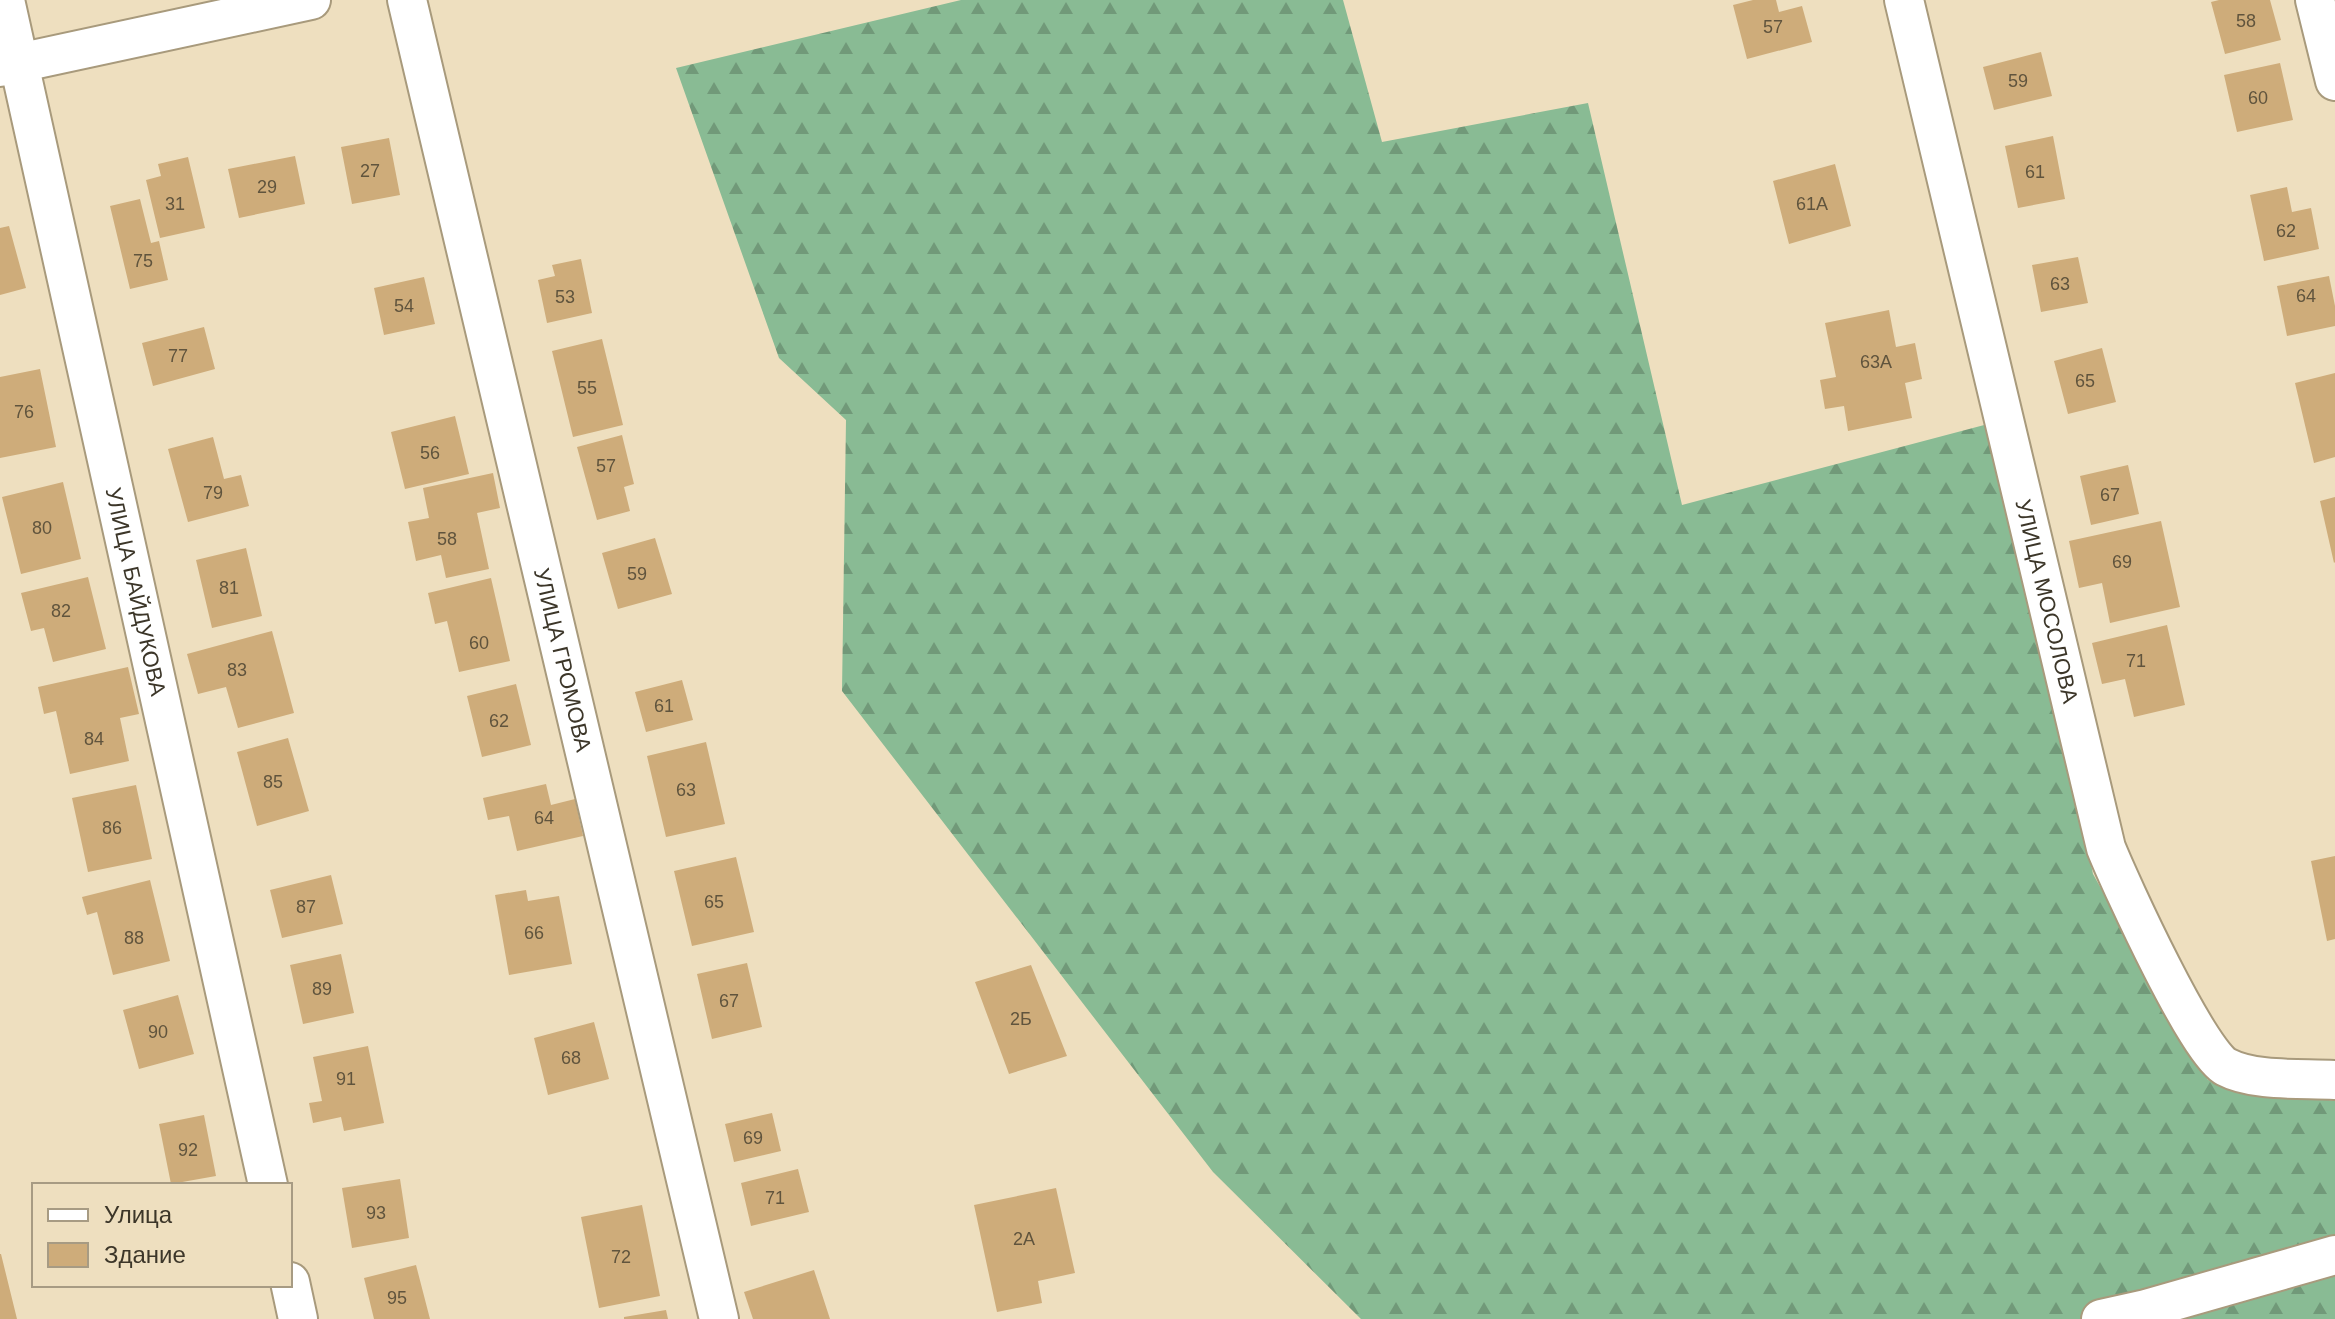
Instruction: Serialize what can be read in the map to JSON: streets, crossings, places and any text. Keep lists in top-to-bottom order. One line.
{"streets":{"street":["УЛИЦА БАЙДУКОВА","УЛИЦА МОСОЛОВА","УЛИЦА ГРОМОВА"]},"house_numbers":["58","57","59","60","27","61","29","31","61А","62","75","63","64","53","54","77","63А","65","55","76","56","57","79","67","80","58","69","59","81","82","60","71","83","61","62","84","85","63","64","86","65","87","66","88","89","67","2Б","90","68","91","69","92","71","93","2А","72","95"],"legend":["Улица","Здание"]}
